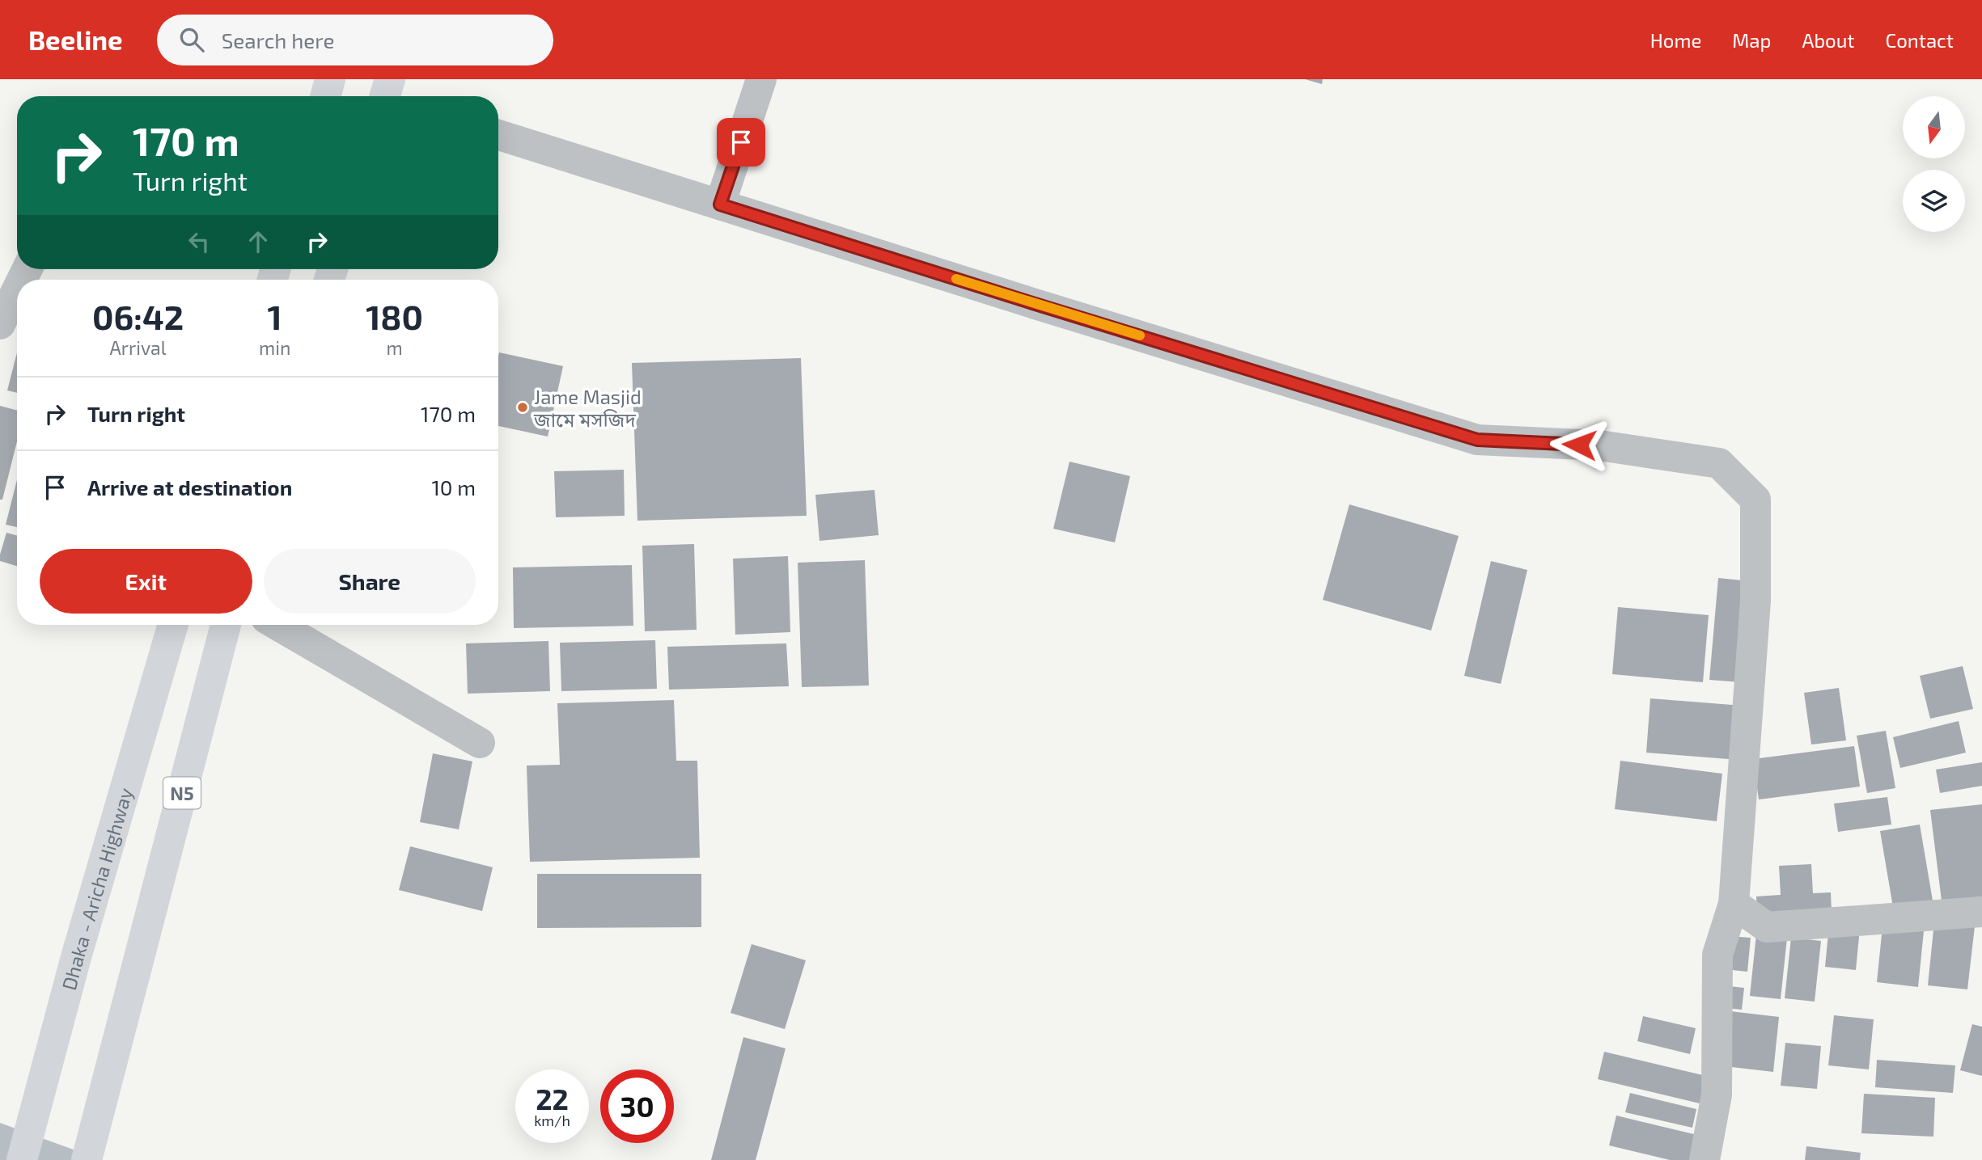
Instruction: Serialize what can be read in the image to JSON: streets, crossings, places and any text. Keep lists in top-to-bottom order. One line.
{"streets":{"highway":["N5","Dhaka - Aricha Highway"]},"places":["Jame Masjid জামে মসজিদ"],"north":"bottom","page":{"header":"Beeline","search":"Search here","nav":["Home","Map","About","Contact"],"turn":["170 m","Turn right"],"eta":["06:42","Arrival","1","min","180","m"],"list":[{"name":"Turn right","value":"170 m"},{"name":"Arrive at destination","value":"10 m"}],"buttons":["Exit","Share"],"speed":"22 km/h","limit":"30"}}
